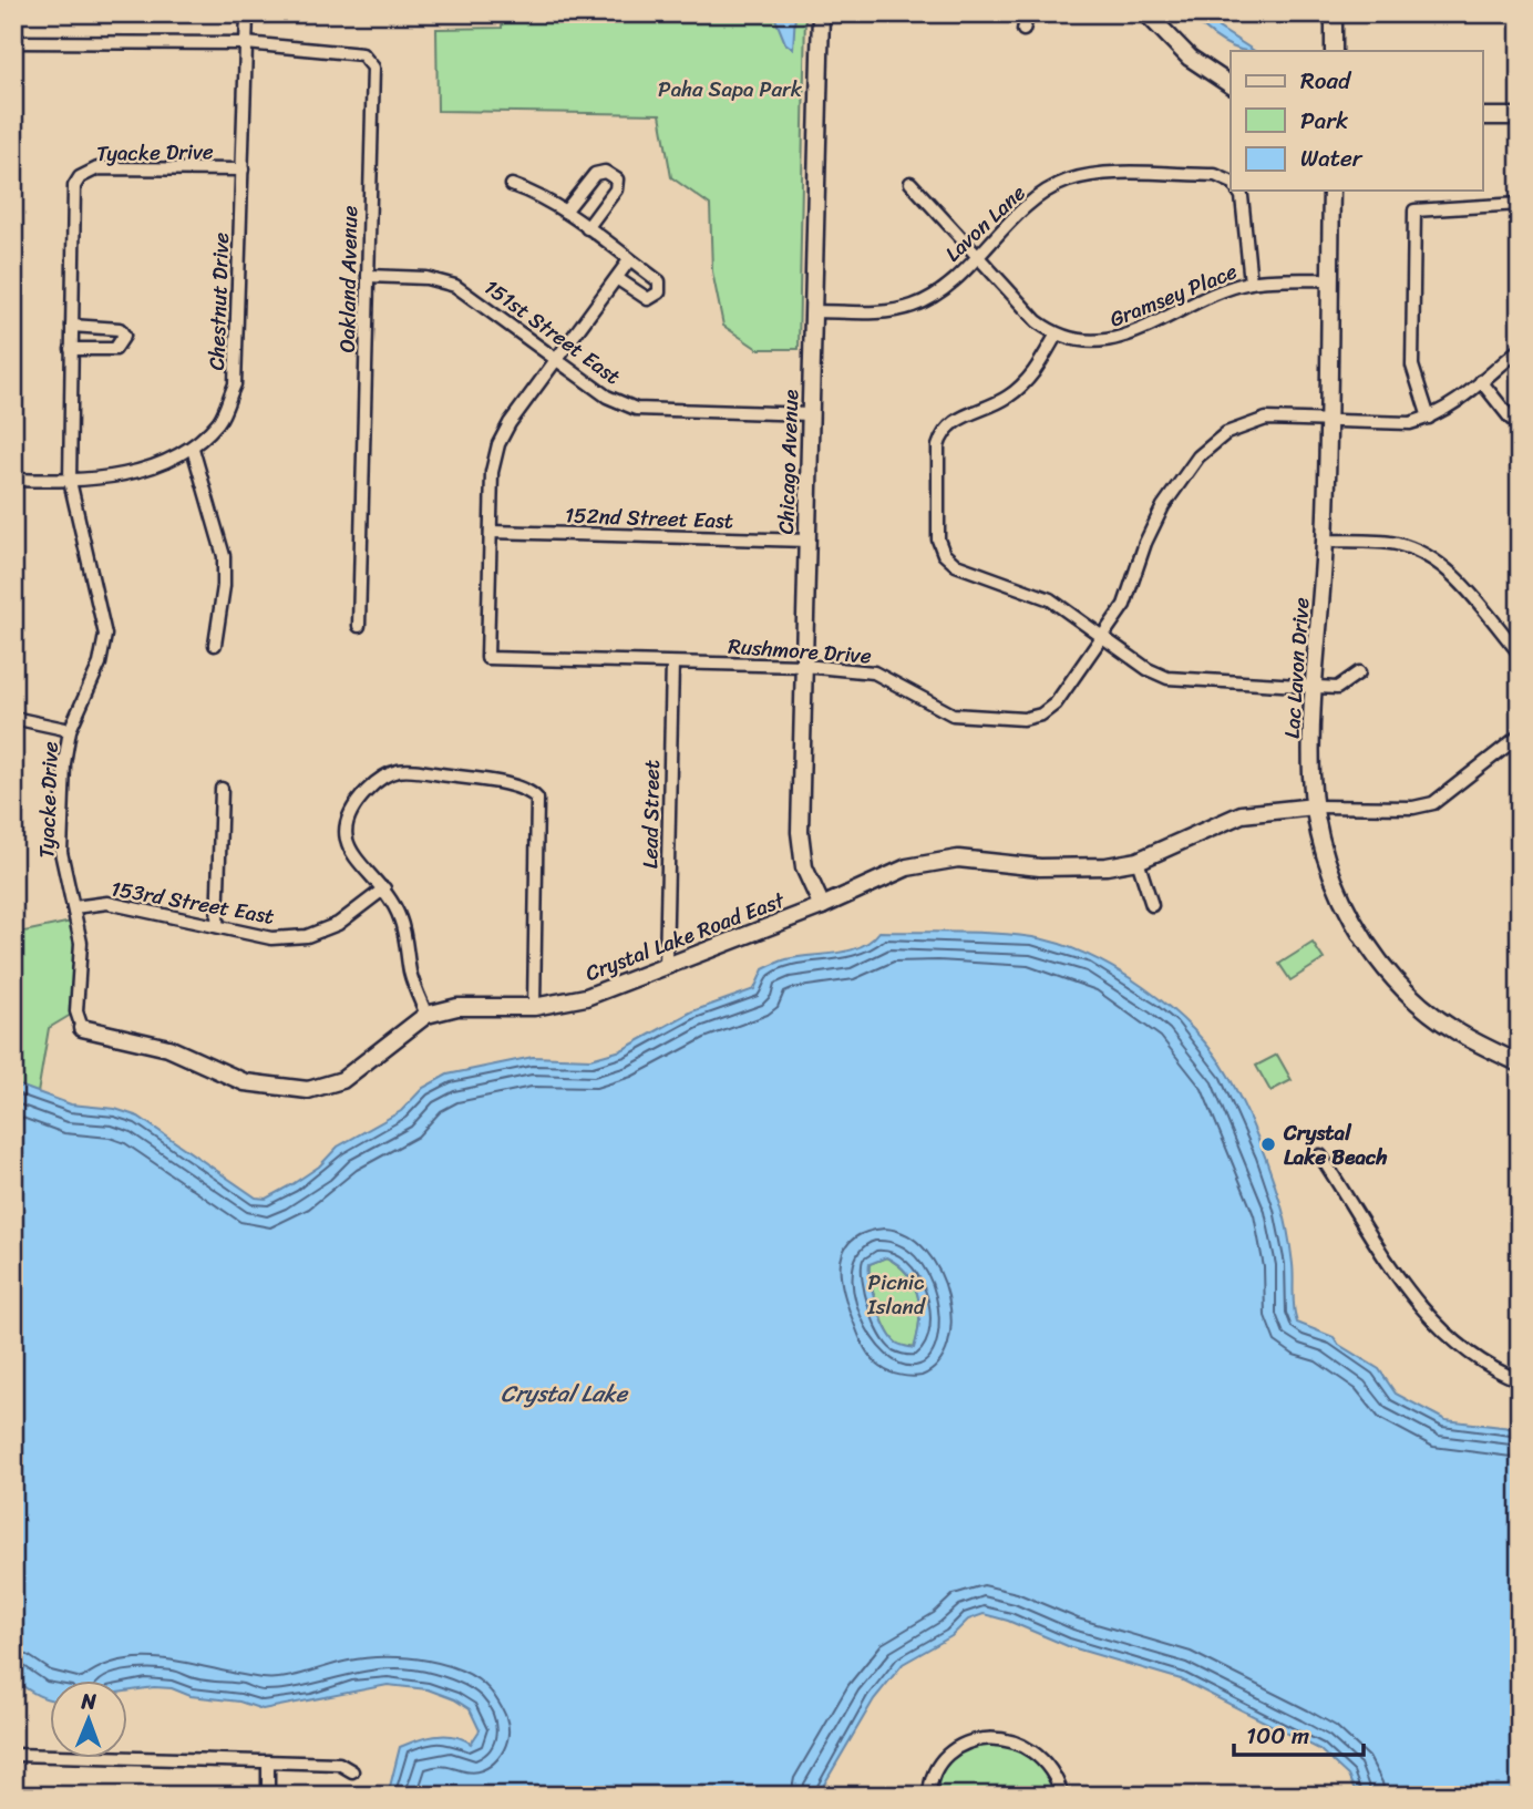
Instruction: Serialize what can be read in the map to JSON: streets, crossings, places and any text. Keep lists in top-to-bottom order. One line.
{"streets":{"street":["Tyacke Drive","Lavon Lane","Oakland Avenue","Gramsey Place","Chestnut Drive","151st Street East","Chicago Avenue","152nd Street East","Rushmore Drive","Lac Lavon Drive","Lead Street","153rd Street East","Crystal Lake Road East"]},"crossings":[["Tyacke Drive","Chestnut Drive"],["Tyacke Drive","153rd Street East"],["Tyacke Drive","Crystal Lake Road East"],["Lavon Lane","Chicago Avenue"],["Oakland Avenue","Chestnut Drive"],["Oakland Avenue","151st Street East"],["Gramsey Place","Lac Lavon Drive"],["151st Street East","Chicago Avenue"],["Chicago Avenue","152nd Street East"],["Chicago Avenue","Rushmore Drive"],["Chicago Avenue","Crystal Lake Road East"],["152nd Street East","Rushmore Drive"],["Rushmore Drive","Lac Lavon Drive"],["Rushmore Drive","Lead Street"],["Lac Lavon Drive","Crystal Lake Road East"],["Lead Street","Crystal Lake Road East"]],"water":["Crystal Lake"],"parks":["Paha Sapa Park","Picnic Island"],"places":["Crystal Lake Beach"],"legend":["Road","Park","Water"],"scale_bar":"100 m","north":"top"}
